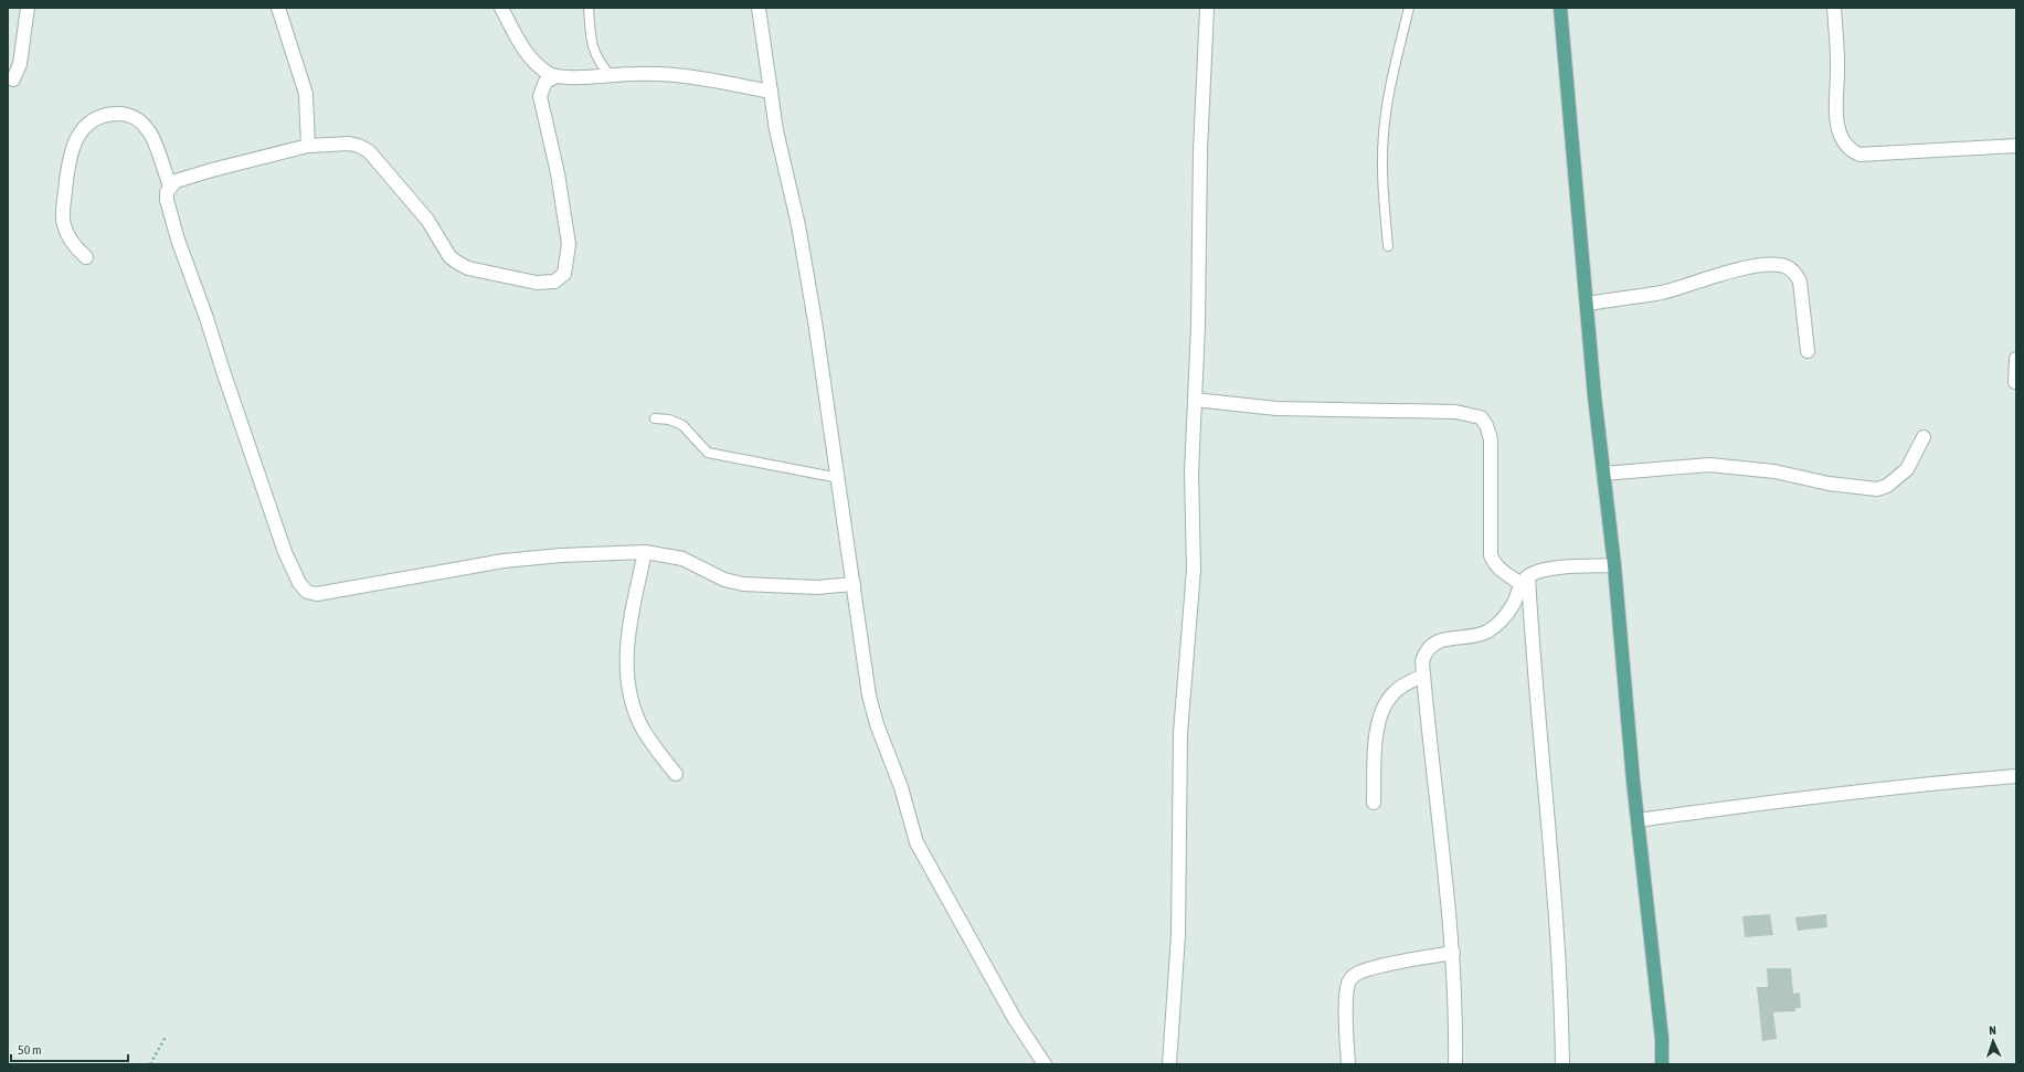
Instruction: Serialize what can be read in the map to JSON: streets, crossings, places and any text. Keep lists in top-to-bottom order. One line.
{"scale_bar":"50 m","north":"top"}
